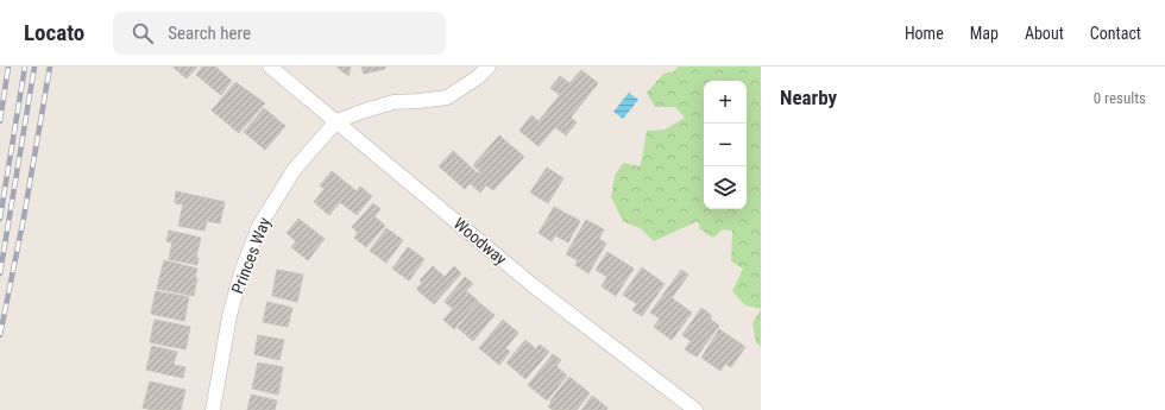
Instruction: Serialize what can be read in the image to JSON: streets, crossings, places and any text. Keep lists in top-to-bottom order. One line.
{"streets":{"street":["Woodway","Princes Way"]},"crossings":[["Woodway","Princes Way"]],"page":{"header":"Locato","search":"Search here","nav":["Home","Map","About","Contact"],"heading":["Nearby","0 results"],"map_buttons":["+","−"]}}
